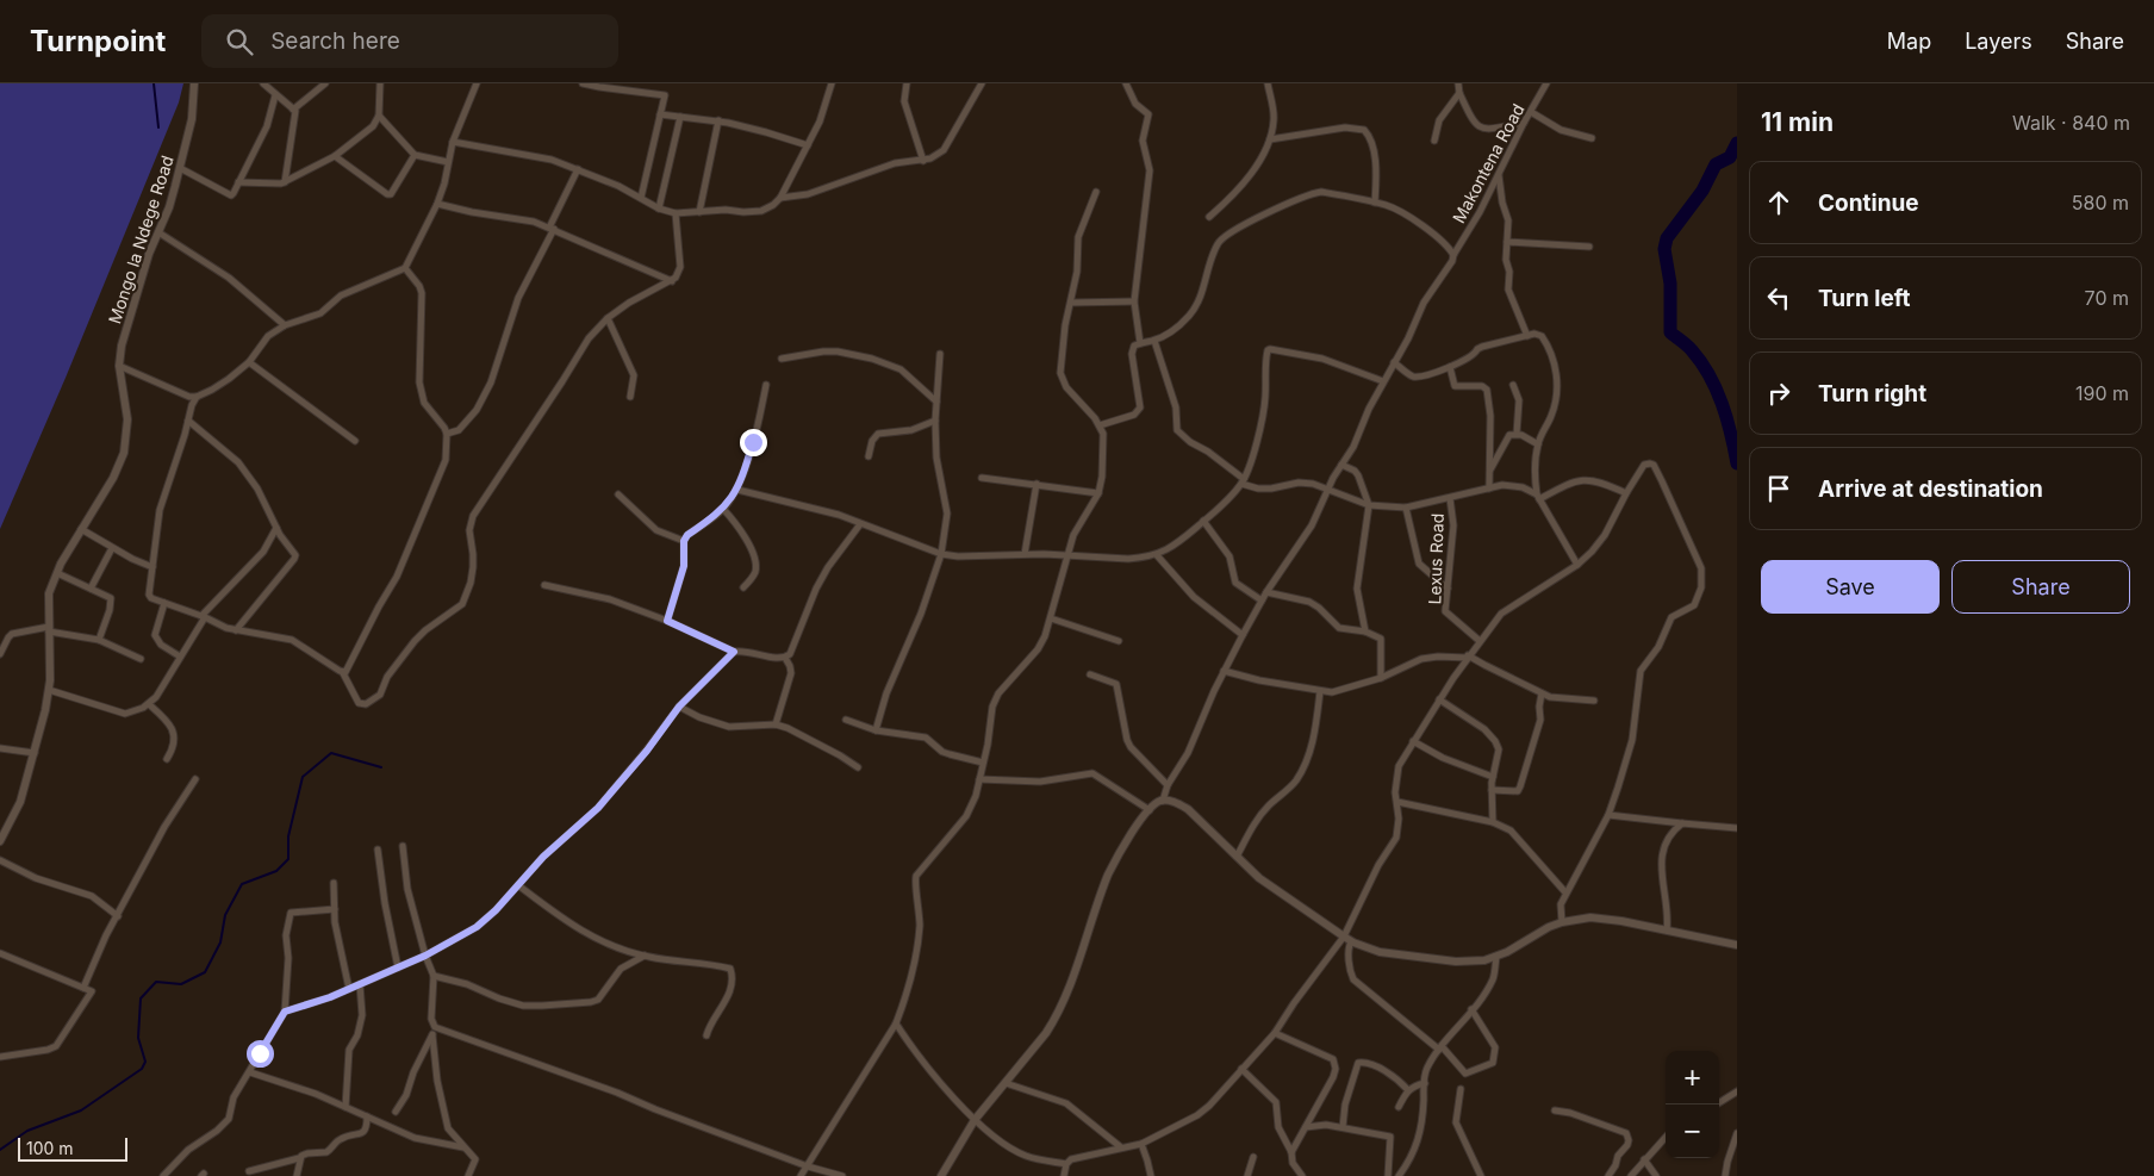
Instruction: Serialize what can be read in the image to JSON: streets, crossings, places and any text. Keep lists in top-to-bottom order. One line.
{"streets":{"street":["Makontena Road","Mongo la Ndege Road","Lexus Road"]},"scale_bar":"100 m","page":{"header":"Turnpoint","search":"Search here","nav":["Map","Layers","Share"],"heading":["11 min","Walk · 840 m"],"list":[["Continue","580 m"],["Turn left","70 m"],["Turn right","190 m"],"Arrive at destination"],"buttons":["Save","Share"],"map_buttons":["+","−"],"scale":"100 m"}}
